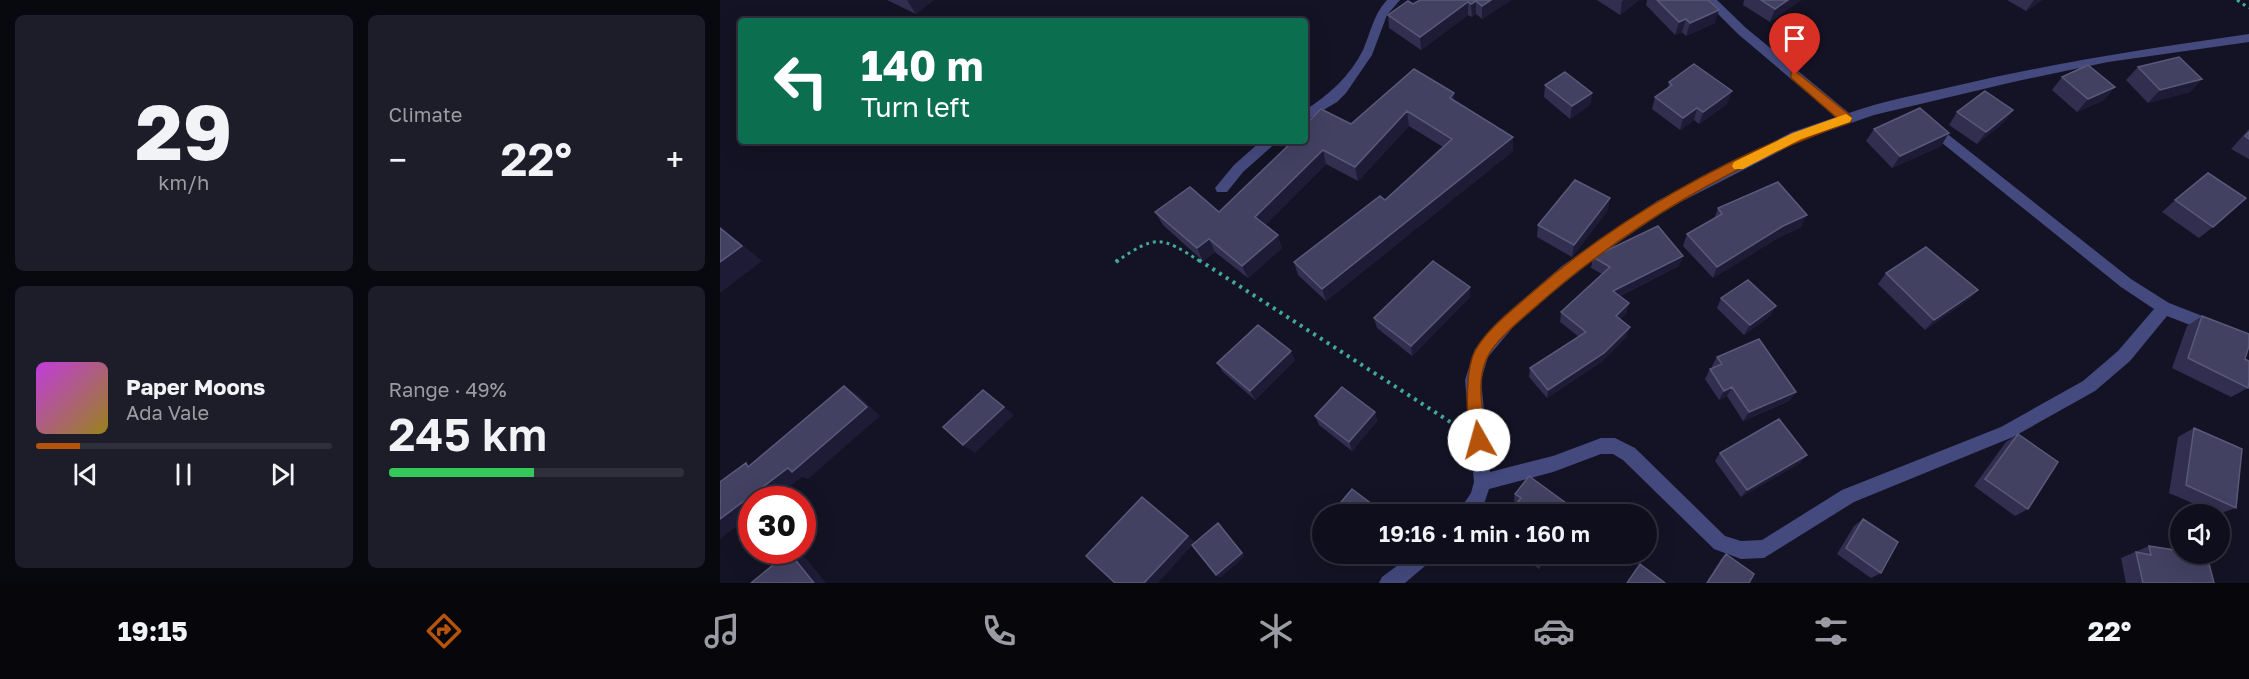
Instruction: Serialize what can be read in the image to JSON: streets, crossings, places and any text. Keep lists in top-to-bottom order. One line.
{"page":{"tile":[["29","km/h"],"Climate",["Range · 49%","245 km"]],"turn":["140 m","Turn left"],"heat":["−","22°","+"],"song":["Paper Moons","Ada Vale"],"limit":"30","trip":"19:16 · 1 min · 160 m","tabs":["19:15","22°"]}}
